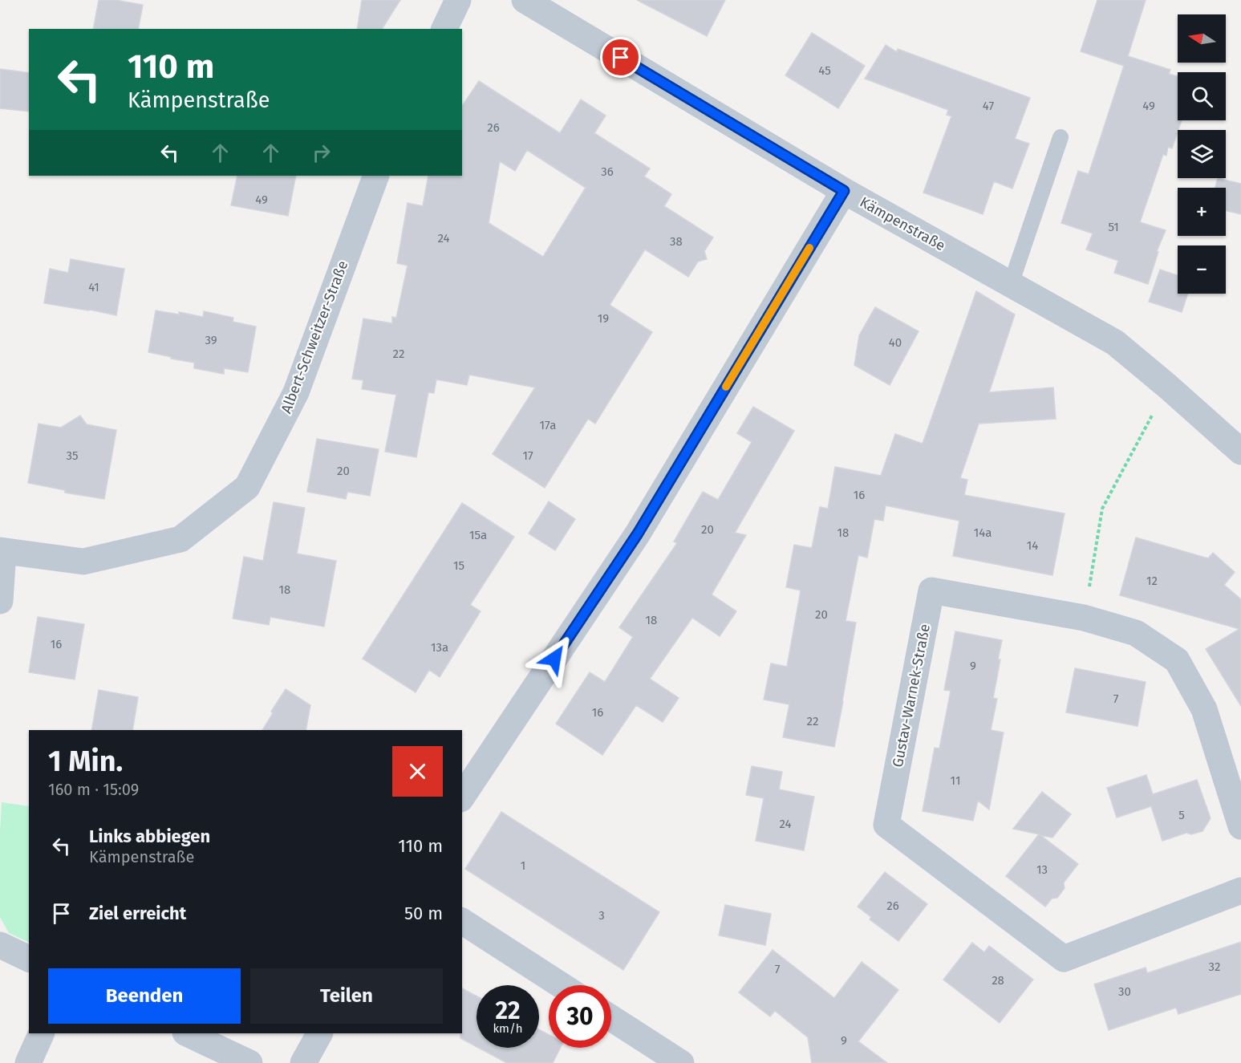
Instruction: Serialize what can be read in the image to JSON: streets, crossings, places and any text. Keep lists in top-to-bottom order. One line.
{"streets":{"street":["Kämpenstraße","Albert-Schweitzer-Straße","Gustav-Warnek-Straße"]},"house_numbers":["45","47","49","26","36","49","51","24","38","41","19","39","40","22","17a","35","17","20","16","20","18","14a","15a","14","15","12","18","20","18","16","13a","9","7","16","22","11","5","24","1","13","26","3","32","7","28","30","9"],"north":"left","page":{"map_buttons":["+","−"],"turn":["110 m","Kämpenstraße"],"heading":["1 Min.","160 m · 15:09"],"list":[{"name":"Links abbiegen","note":"Kämpenstraße","value":"110 m"},{"name":"Ziel erreicht","value":"50 m"}],"buttons":["Beenden","Teilen"],"speed":"22 km/h","limit":"30"}}
